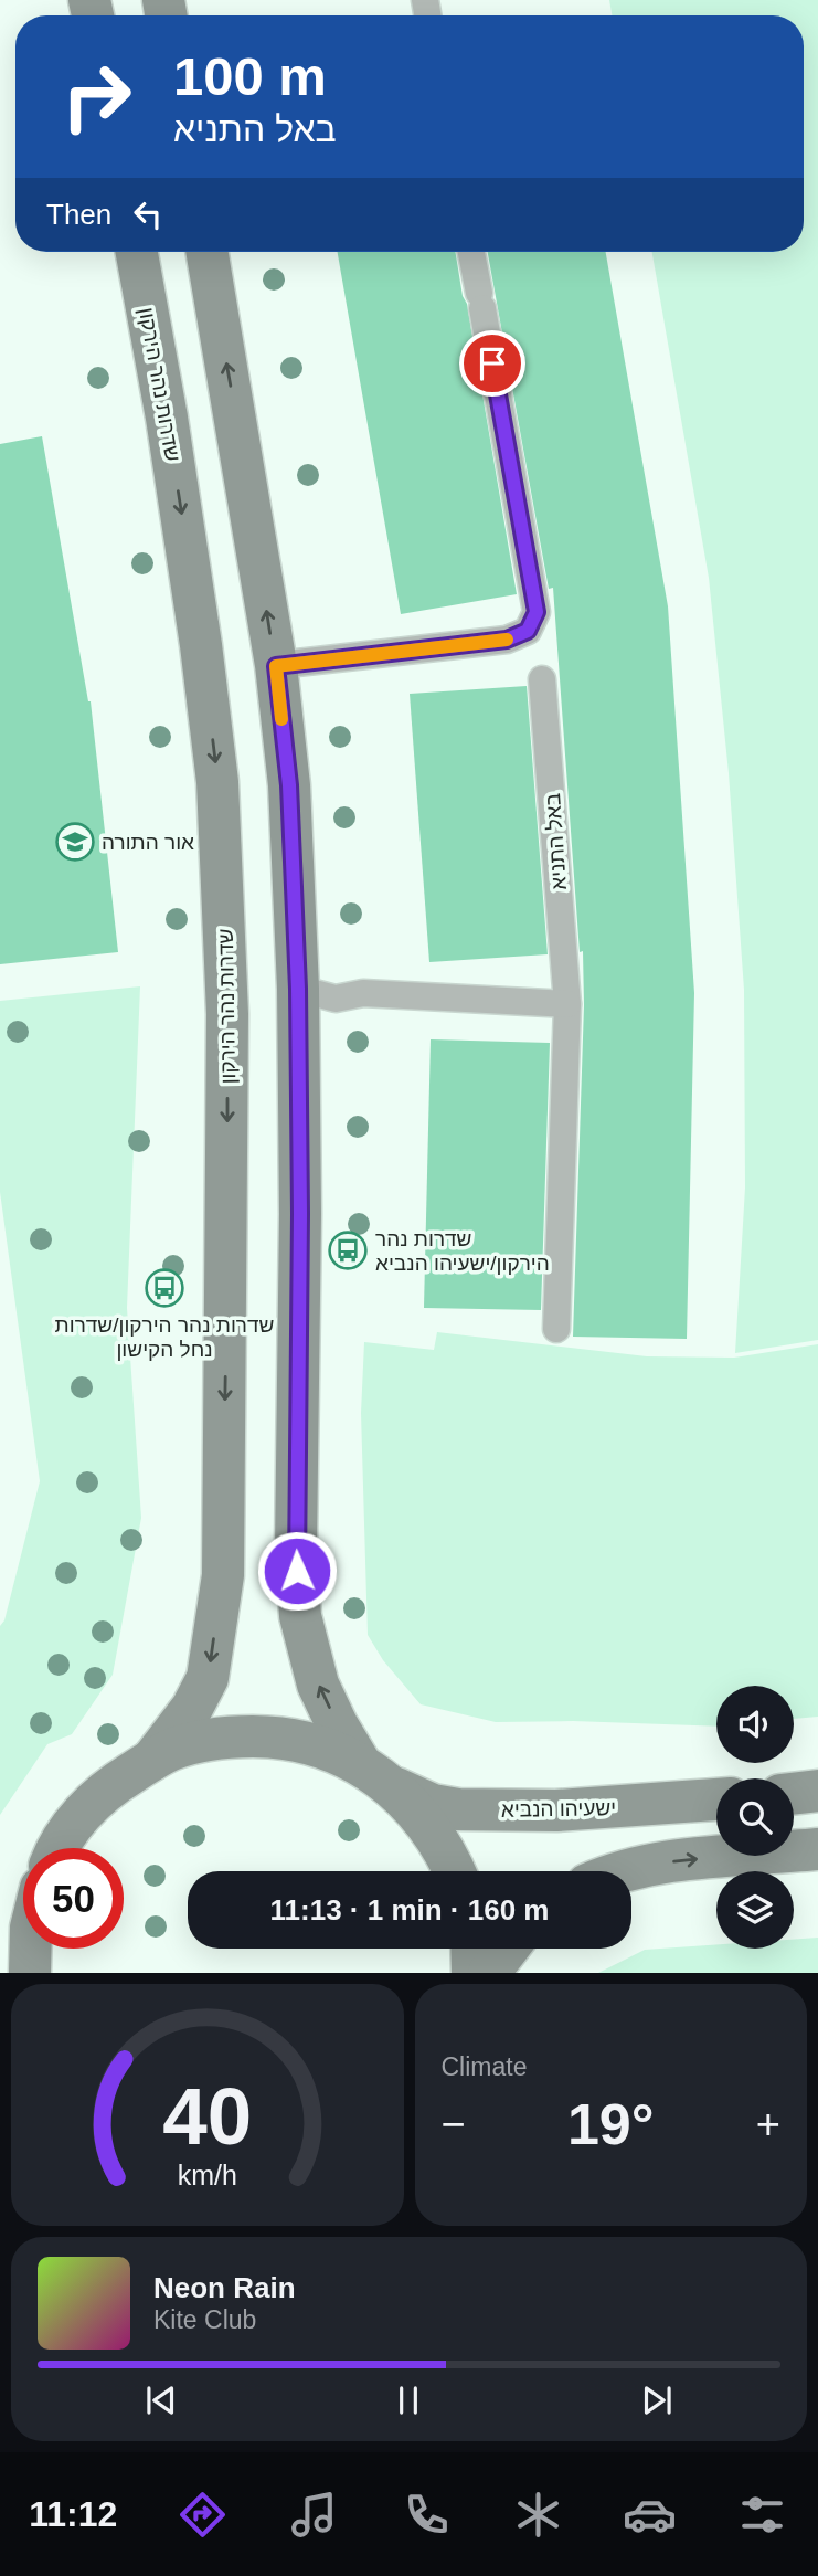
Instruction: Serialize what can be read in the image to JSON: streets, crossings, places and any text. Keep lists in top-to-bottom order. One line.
{"streets":{"main road":["שדרות נהר הירקון","ישעיהו הנביא"],"lane":["באל התניא"]},"crossings":[["שדרות נהר הירקון","ישעיהו הנביא"]],"places":{"school or university":["אור התורה"],"bus stop":["שדרות נהר הירקון/ישעיהו הנביא","שדרות נהר הירקון/שדרות נחל הקישון"]},"page":{"turn":["100 m","באל התניא"],"then":"Then","limit":"50","trip":"11:13 · 1 min · 160 m","tile":"Climate","heat":["−","19°","+"],"song":["Neon Rain","Kite Club"],"tabs":"11:12","gauge":["40","km/h"]}}
